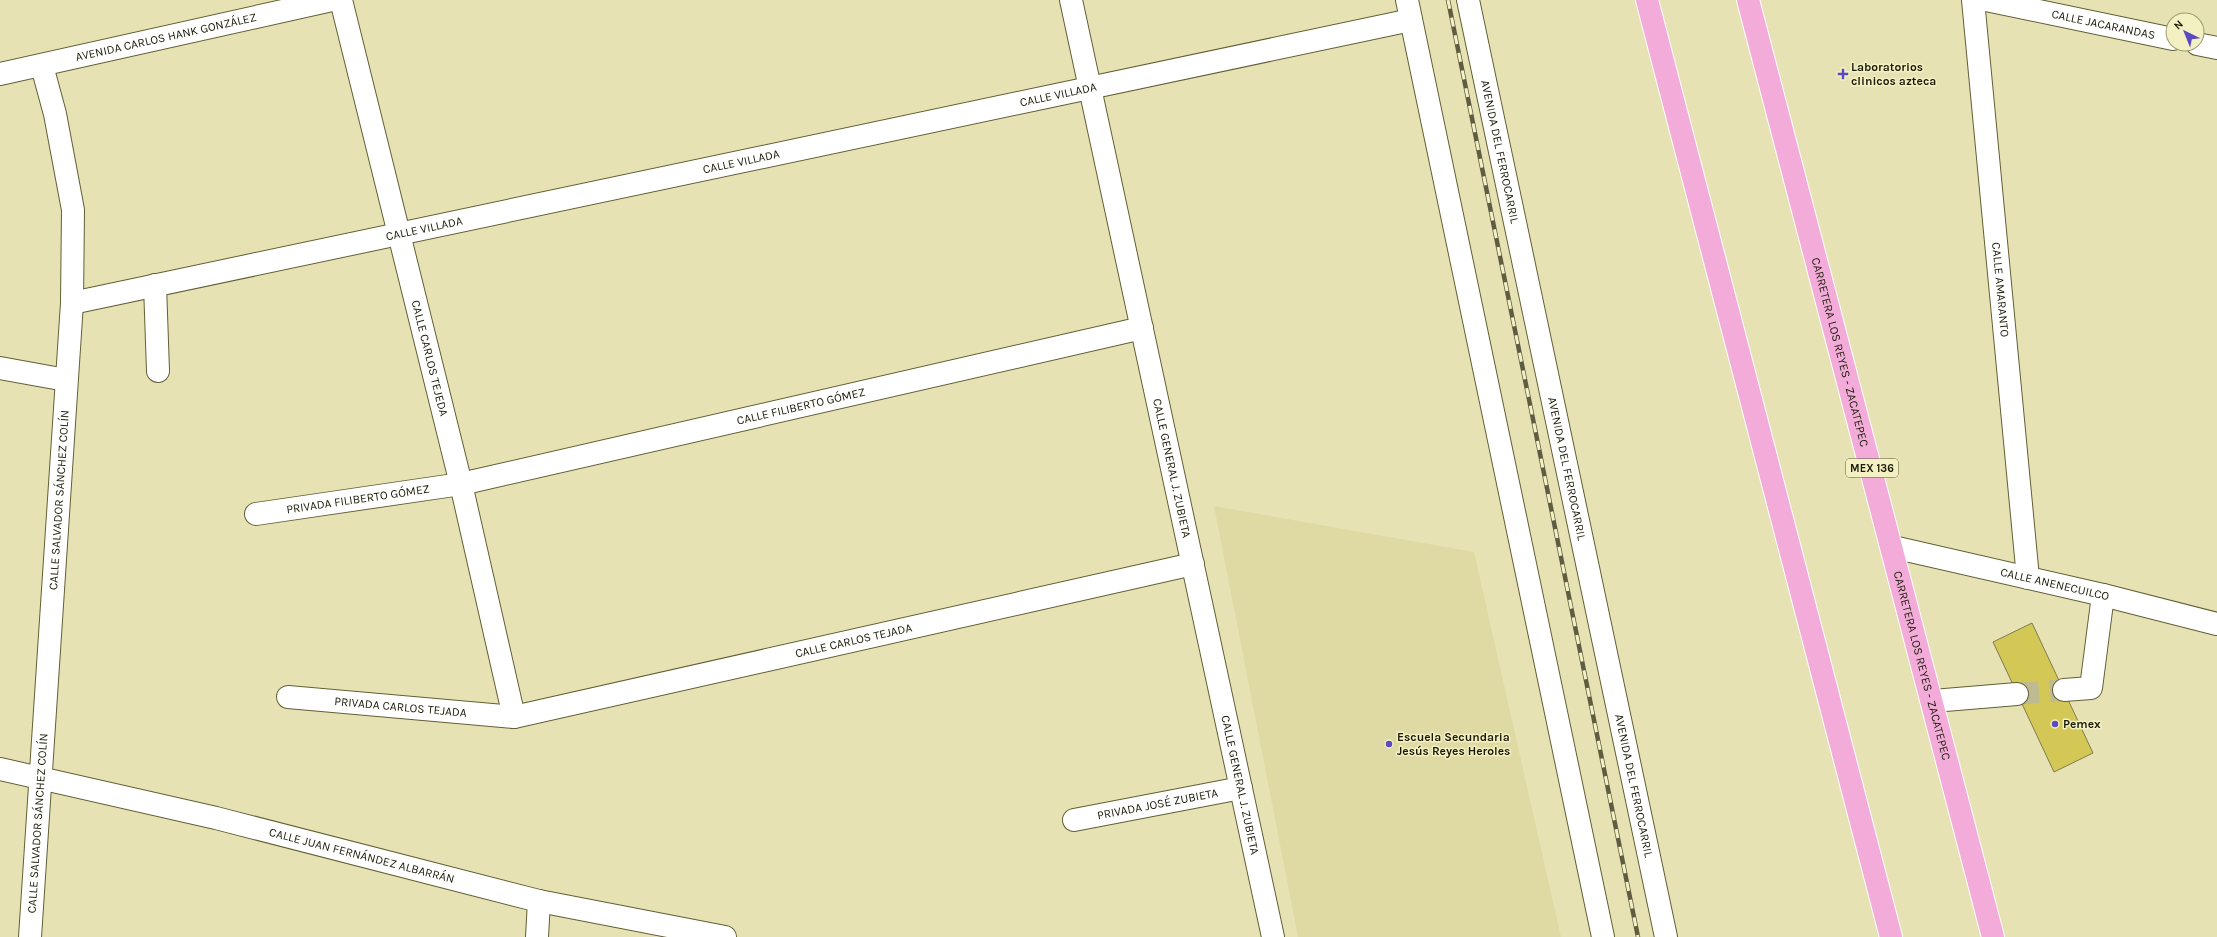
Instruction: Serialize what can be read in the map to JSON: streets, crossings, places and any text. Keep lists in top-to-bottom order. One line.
{"streets":{"main road":["CARRETERA LOS REYES - ZACATEPEC","MEX 136"],"street":["CALLE JACARANDAS","AVENIDA CARLOS HANK GONZÁLEZ","CALLE VILLADA","AVENIDA DEL FERROCARRIL","CALLE AMARANTO","CALLE CARLOS TEJEDA","CALLE FILIBERTO GÓMEZ","CALLE GENERAL J. ZUBIETA","PRIVADA FILIBERTO GÓMEZ","CALLE SALVADOR SÁNCHEZ COLÍN","CALLE ANENECUILCO","CALLE CARLOS TEJADA","PRIVADA CARLOS TEJADA","PRIVADA JOSÉ ZUBIETA","CALLE JUAN FERNÁNDEZ ALBARRÁN"]},"crossings":[["AVENIDA CARLOS HANK GONZÁLEZ","CALLE SALVADOR SÁNCHEZ COLÍN"],["CALLE VILLADA","CALLE CARLOS TEJEDA"],["CALLE VILLADA","CALLE GENERAL J. ZUBIETA"],["CALLE VILLADA","CALLE SALVADOR SÁNCHEZ COLÍN"],["CALLE AMARANTO","CALLE ANENECUILCO"],["CARRETERA LOS REYES - ZACATEPEC","CALLE ANENECUILCO"],["CALLE CARLOS TEJEDA","CALLE FILIBERTO GÓMEZ"],["CALLE CARLOS TEJEDA","PRIVADA FILIBERTO GÓMEZ"],["CALLE CARLOS TEJEDA","CALLE CARLOS TEJADA"],["CALLE CARLOS TEJEDA","PRIVADA CARLOS TEJADA"],["CALLE FILIBERTO GÓMEZ","CALLE GENERAL J. ZUBIETA"],["CALLE FILIBERTO GÓMEZ","PRIVADA FILIBERTO GÓMEZ"],["CALLE GENERAL J. ZUBIETA","CALLE CARLOS TEJADA"],["CALLE GENERAL J. ZUBIETA","PRIVADA JOSÉ ZUBIETA"],["CALLE SALVADOR SÁNCHEZ COLÍN","CALLE JUAN FERNÁNDEZ ALBARRÁN"],["CALLE CARLOS TEJADA","PRIVADA CARLOS TEJADA"]],"places":{"health":["Laboratorios clinicos azteca"],"other":["Pemex","Escuela Secundaria Jesús Reyes Heroles"]},"north":"top left"}
